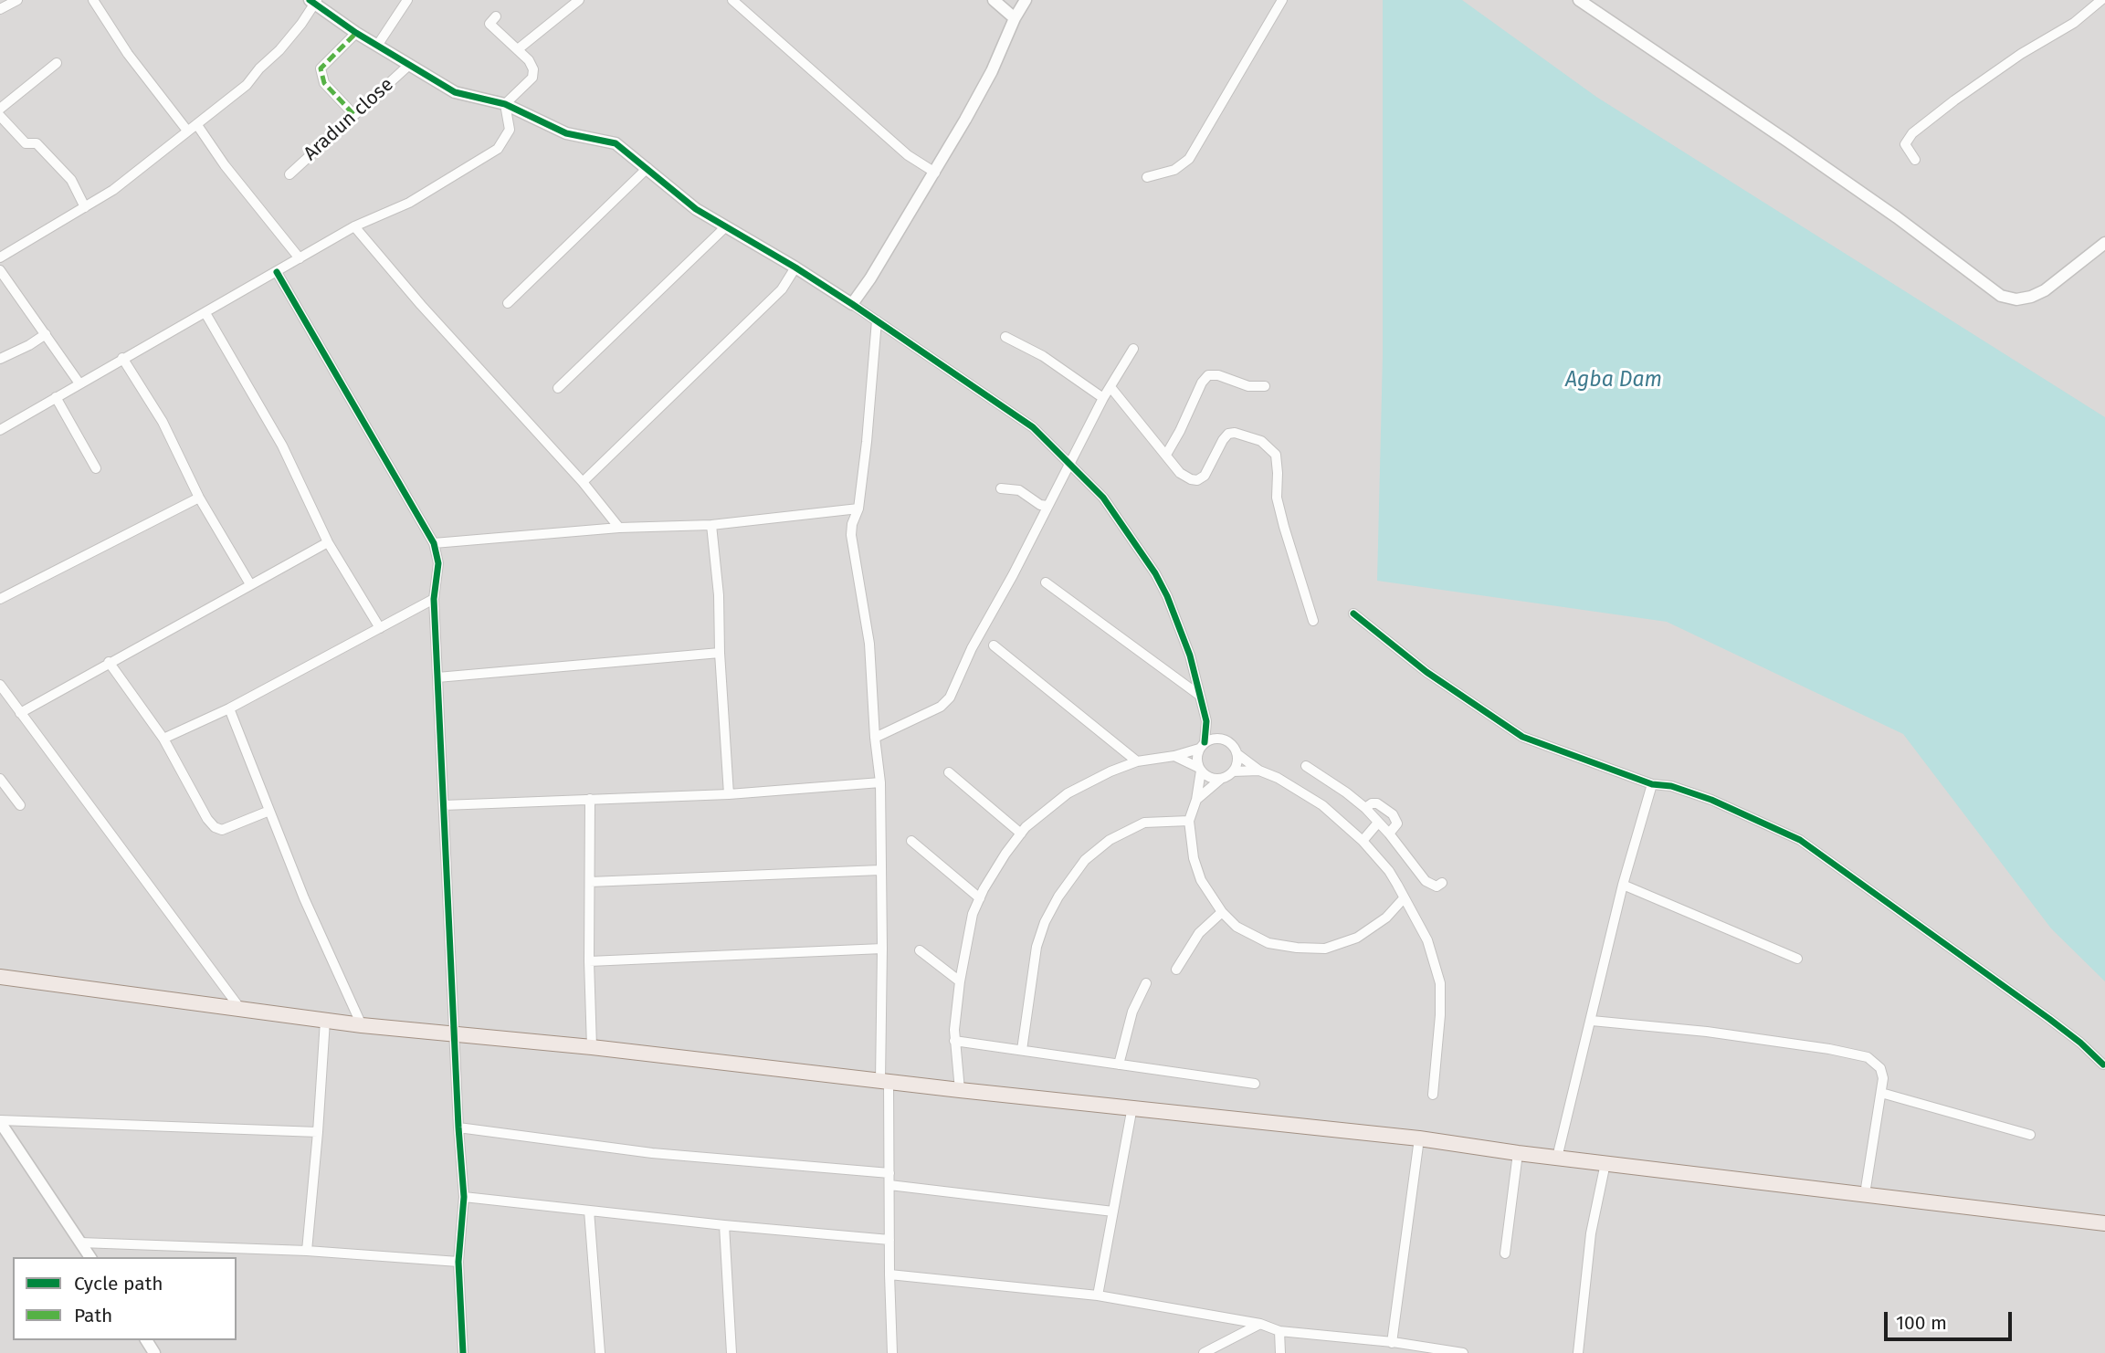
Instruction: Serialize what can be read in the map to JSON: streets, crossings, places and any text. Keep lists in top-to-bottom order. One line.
{"streets":{"street":["Aradun close"]},"water":["Agba Dam"],"legend":["Cycle path","Path"],"scale_bar":"100 m"}
